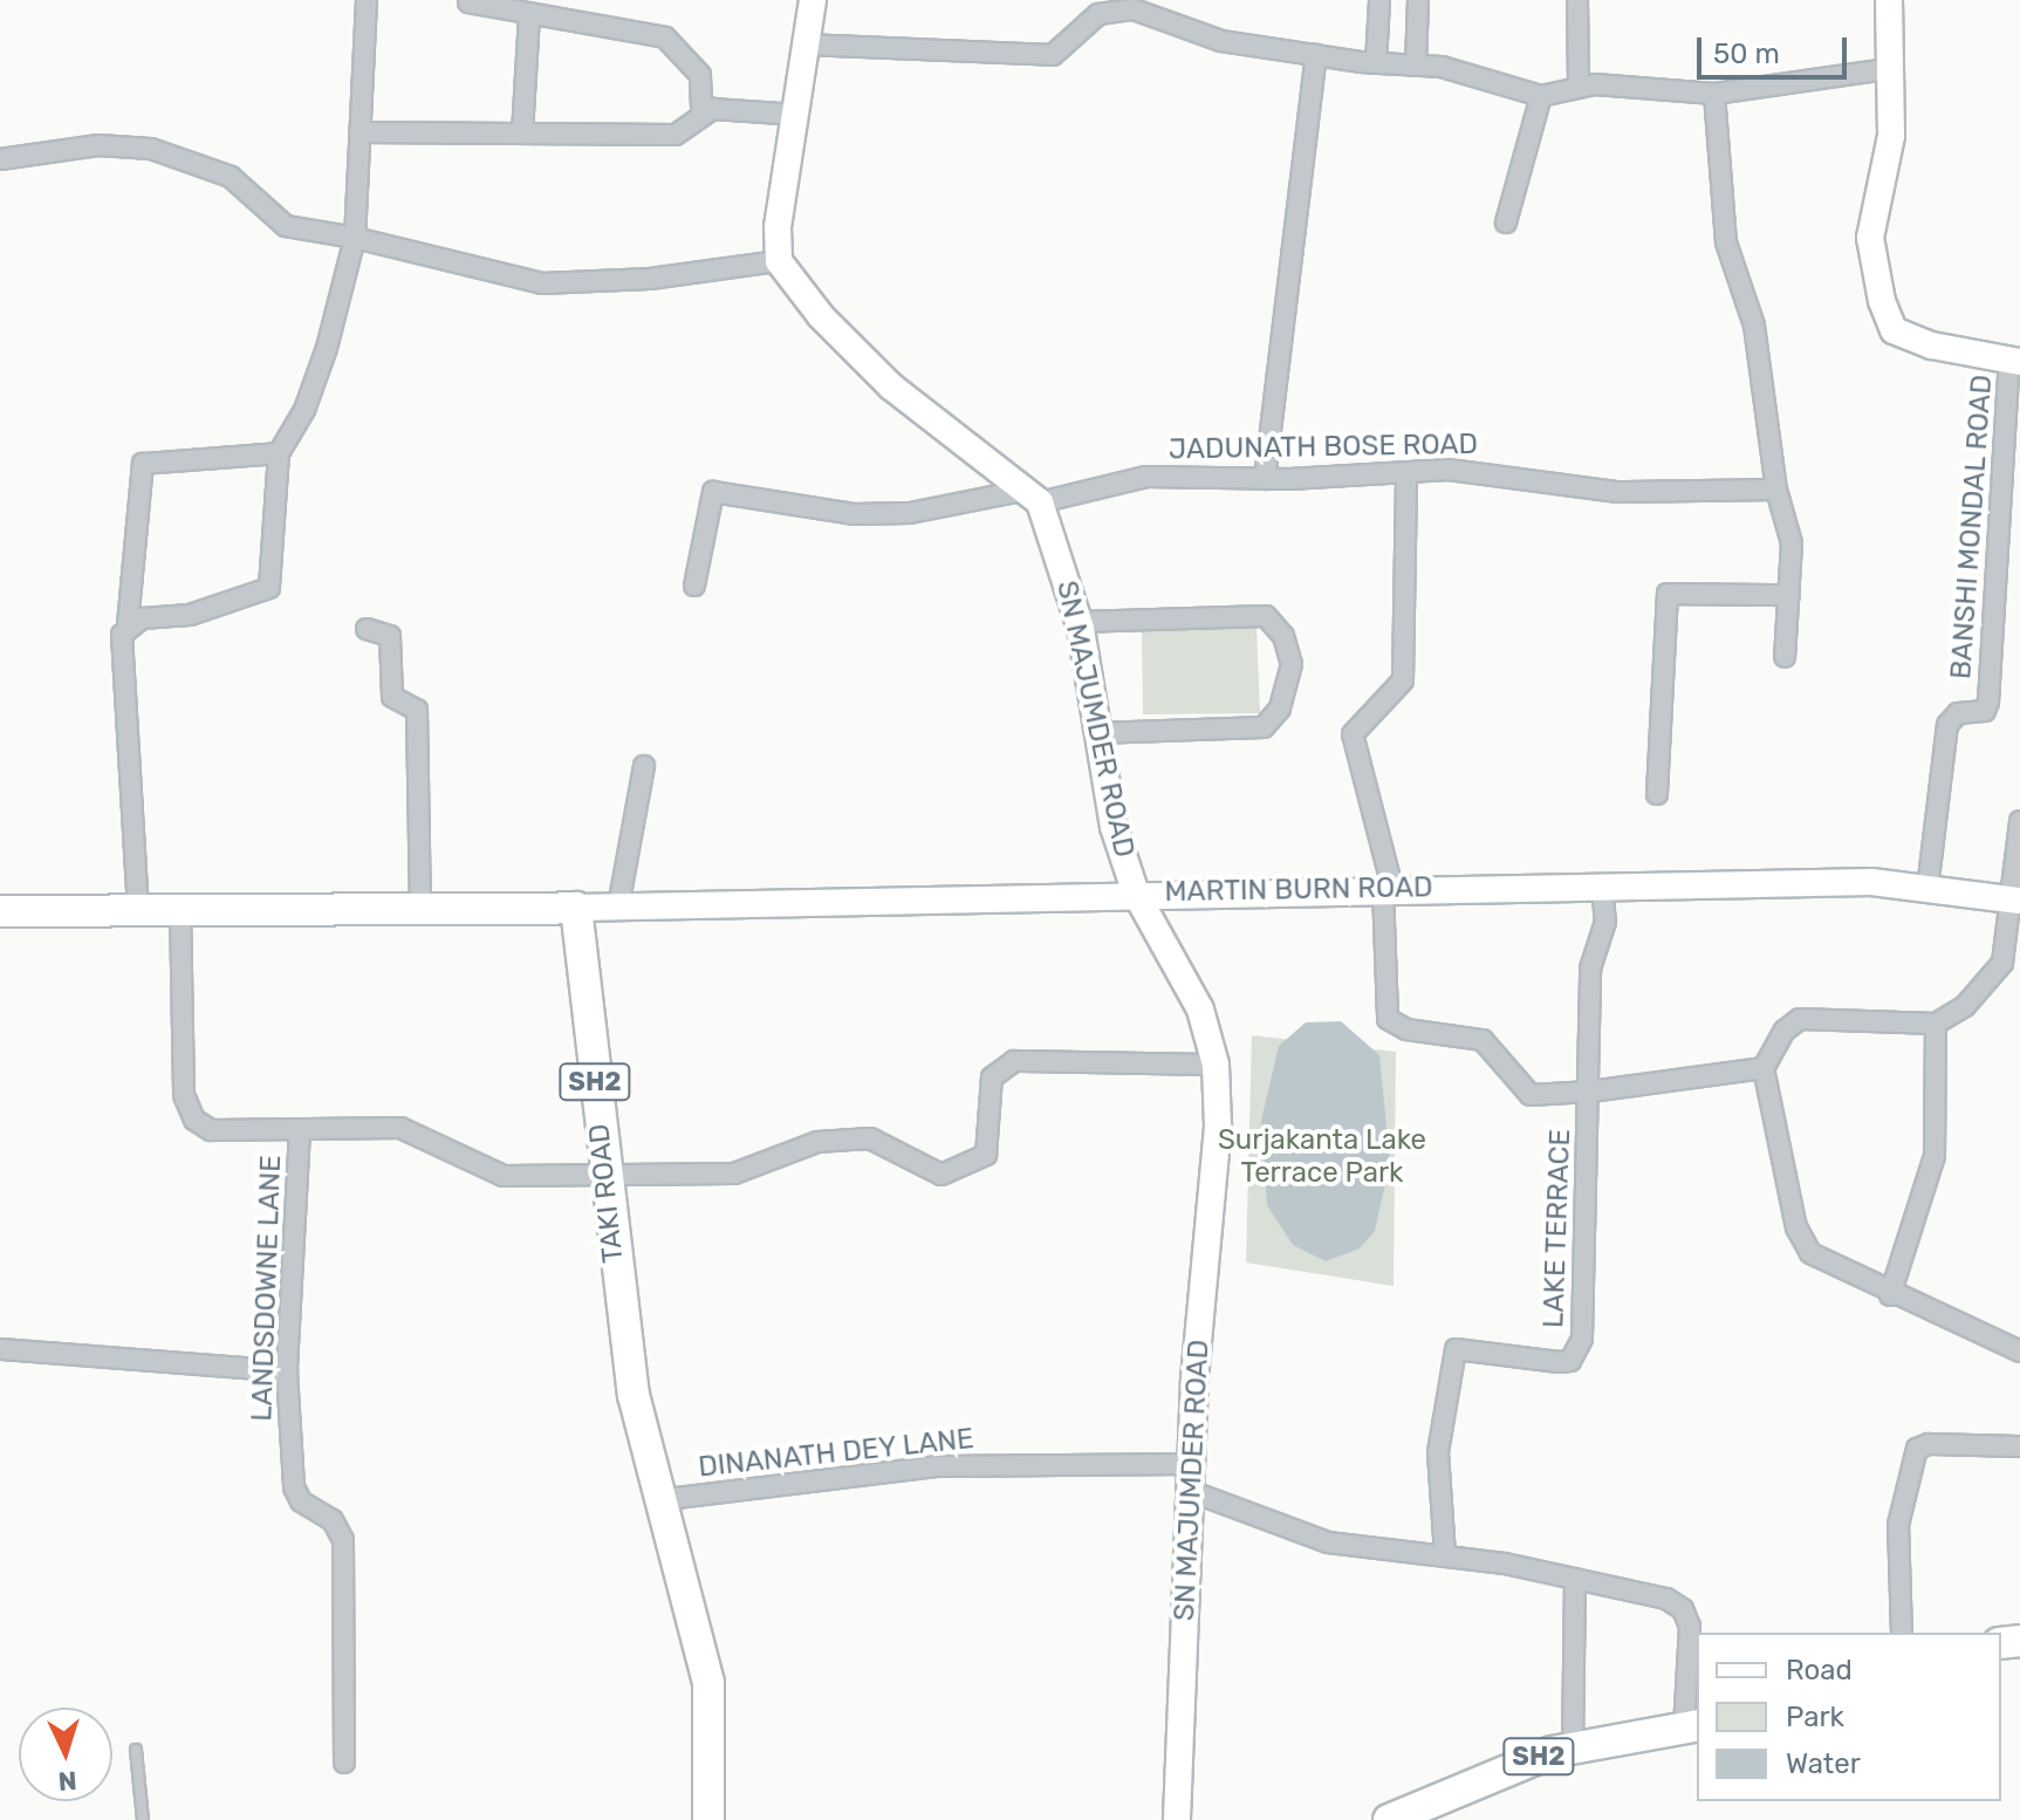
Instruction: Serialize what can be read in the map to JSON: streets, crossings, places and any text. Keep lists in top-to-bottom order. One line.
{"streets":{"main road":["SN MAJUMDER ROAD","MARTIN BURN ROAD","SH2","TAKI ROAD"],"street":["JADUNATH BOSE ROAD","BANSHI MONDAL ROAD","LAKE TERRACE","LANDSDOWNE LANE","DINANATH DEY LANE"]},"crossings":[["JADUNATH BOSE ROAD","SN MAJUMDER ROAD"],["BANSHI MONDAL ROAD","MARTIN BURN ROAD"],["SN MAJUMDER ROAD","MARTIN BURN ROAD"],["SN MAJUMDER ROAD","DINANATH DEY LANE"],["MARTIN BURN ROAD","TAKI ROAD"],["MARTIN BURN ROAD","LAKE TERRACE"],["TAKI ROAD","DINANATH DEY LANE"]],"parks":["Surjakanta Lake Terrace Park"],"legend":["Road","Park","Water"],"scale_bar":"50 m","north":"bottom"}
